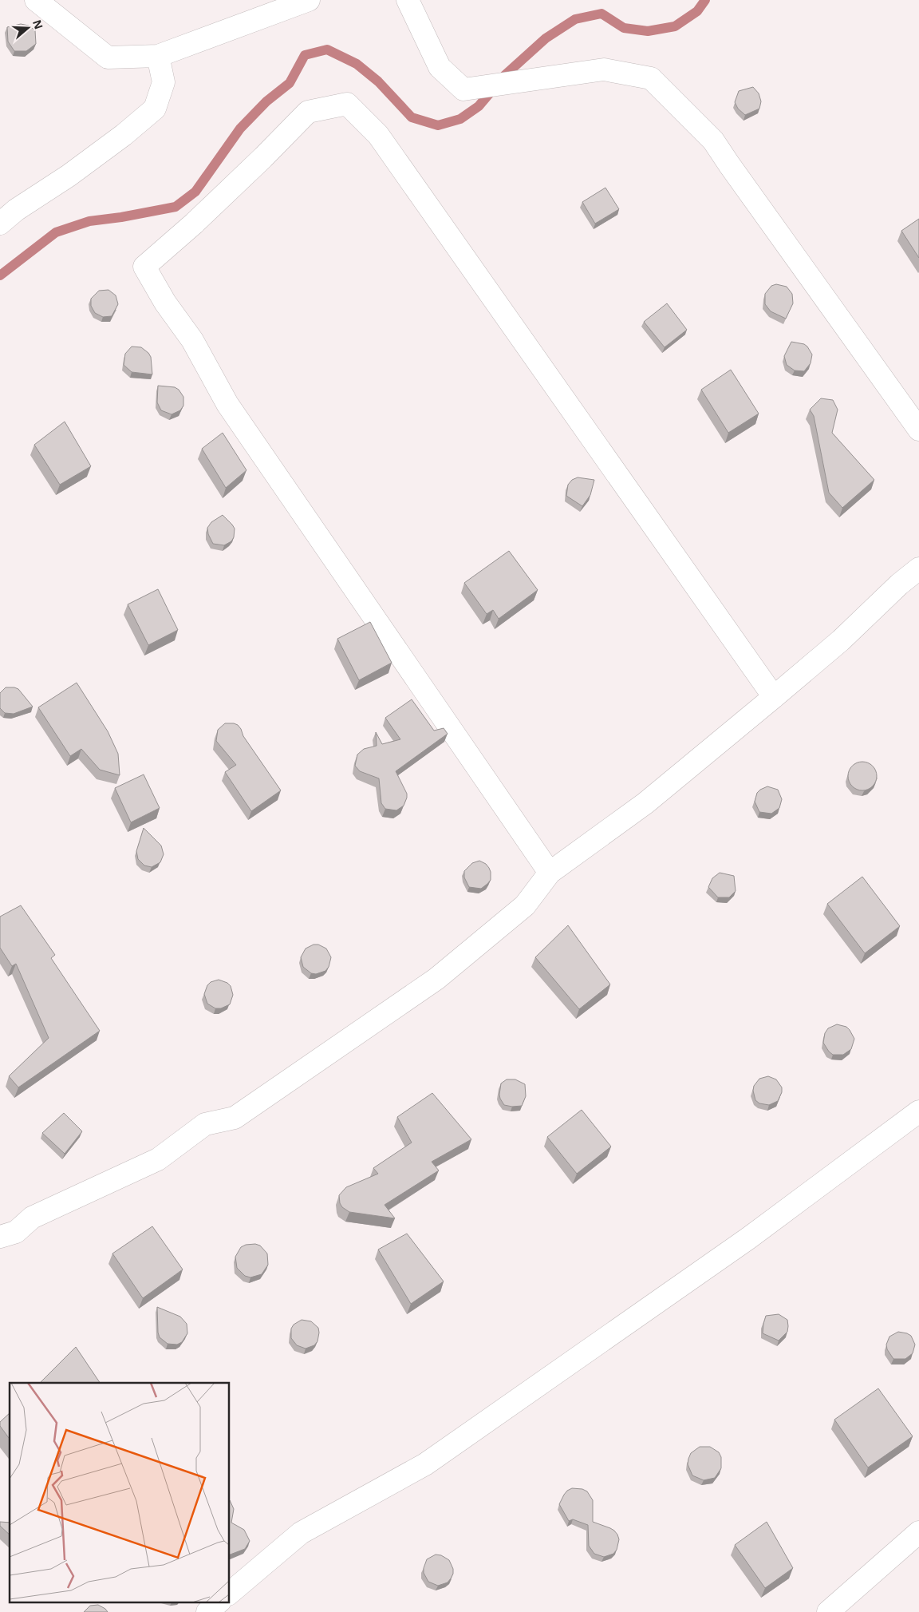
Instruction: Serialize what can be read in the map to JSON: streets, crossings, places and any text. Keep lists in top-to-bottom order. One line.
{"north":"right"}
